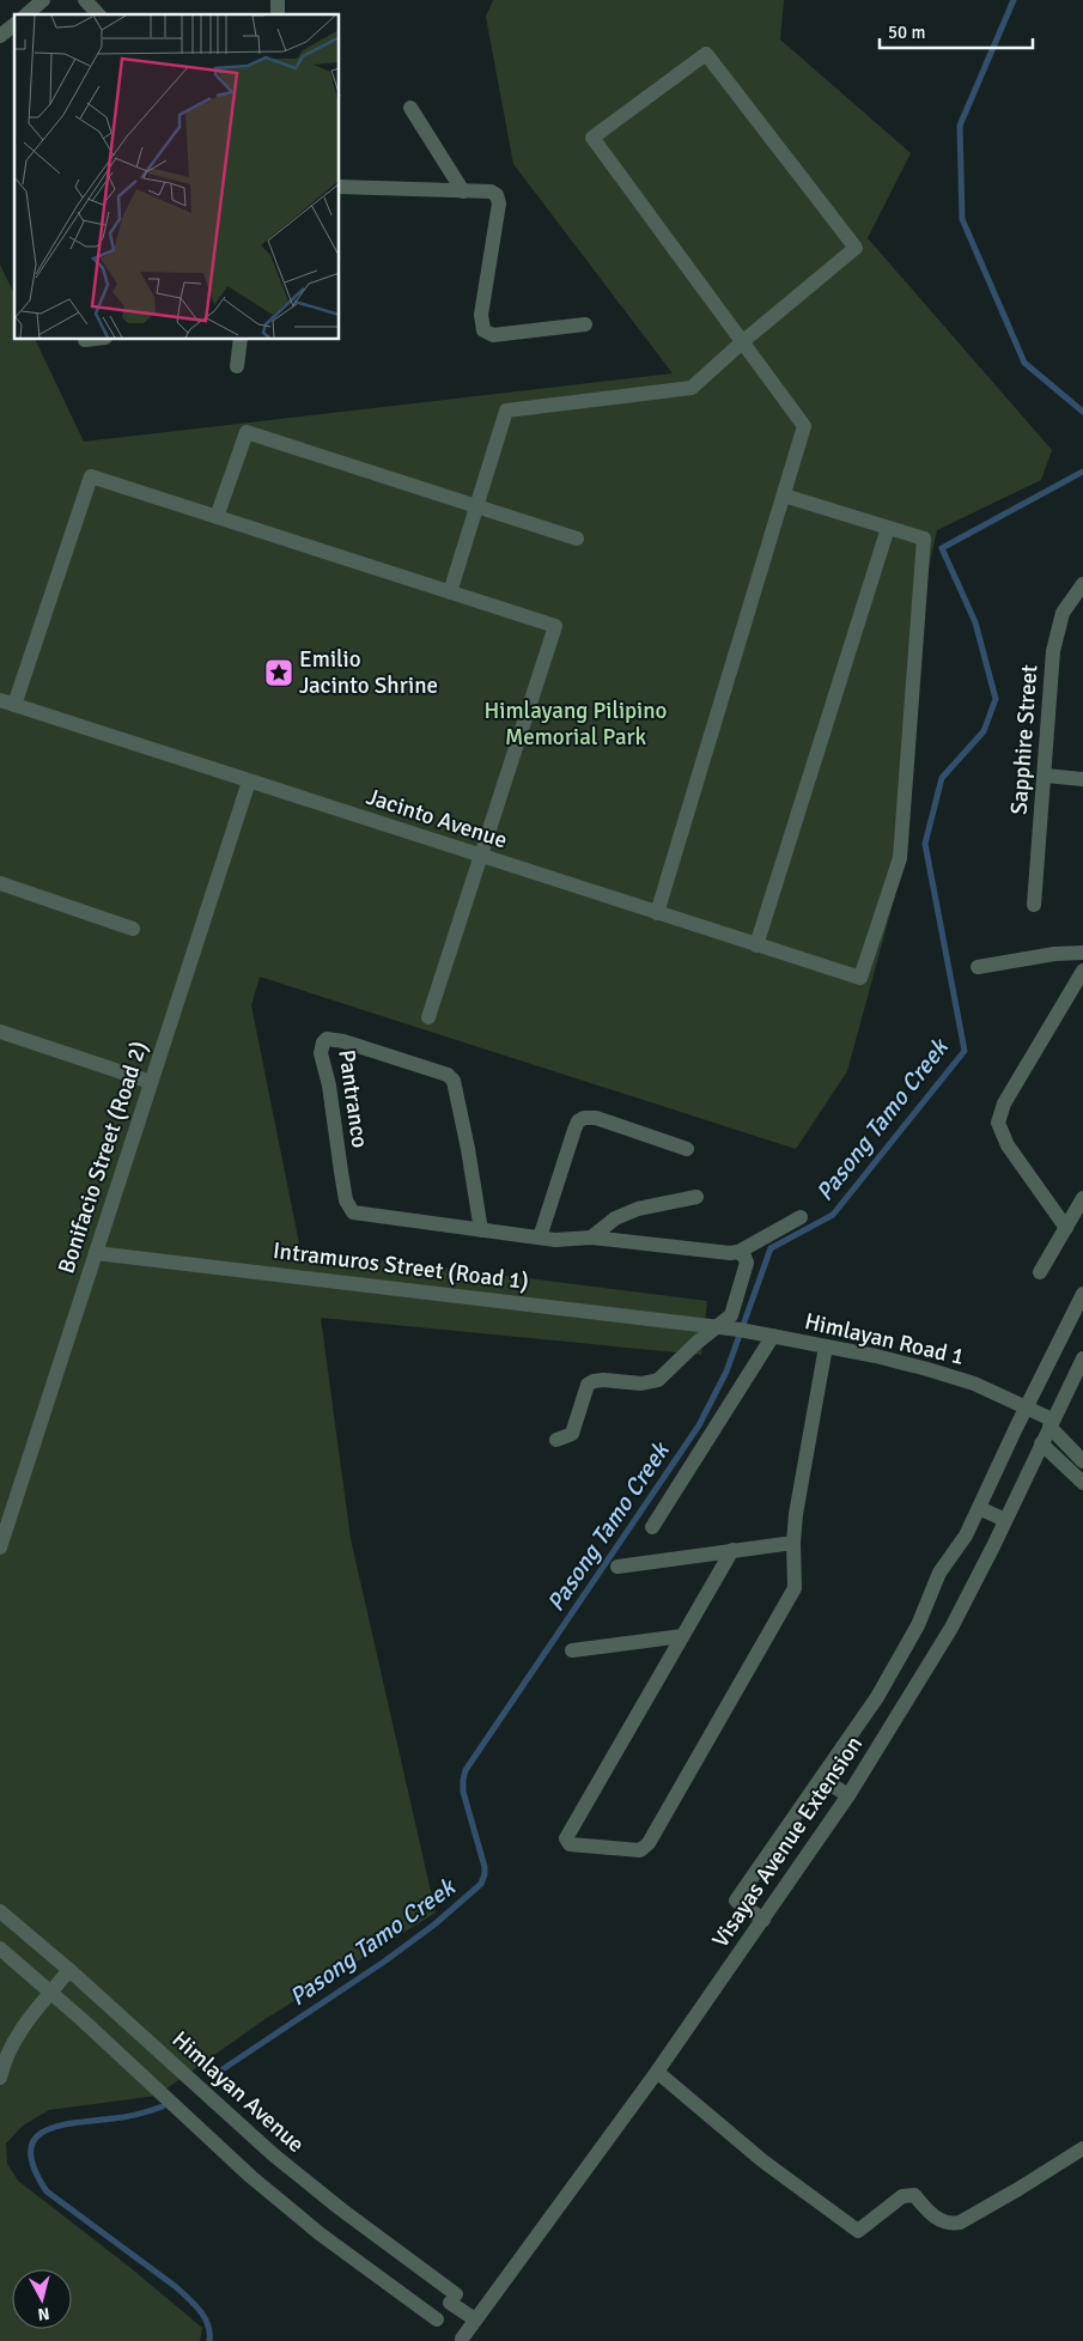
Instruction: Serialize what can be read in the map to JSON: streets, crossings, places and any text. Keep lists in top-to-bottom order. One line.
{"streets":{"street":["Sapphire Street","Jacinto Avenue","Pantranco","Bonifacio Street (Road 2)","Intramuros Street (Road 1)","Himlayan Road 1","Visayas Avenue Extension","Himlayan Avenue"]},"crossings":[["Jacinto Avenue","Bonifacio Street (Road 2)"],["Bonifacio Street (Road 2)","Intramuros Street (Road 1)"],["Intramuros Street (Road 1)","Himlayan Road 1"],["Himlayan Road 1","Visayas Avenue Extension"],["Visayas Avenue Extension","Himlayan Avenue"]],"water":["Pasong Tamo Creek"],"parks":["Himlayang Pilipino Memorial Park"],"places":{"place":["Emilio Jacinto Shrine"]},"scale_bar":"50 m","north":"bottom"}
